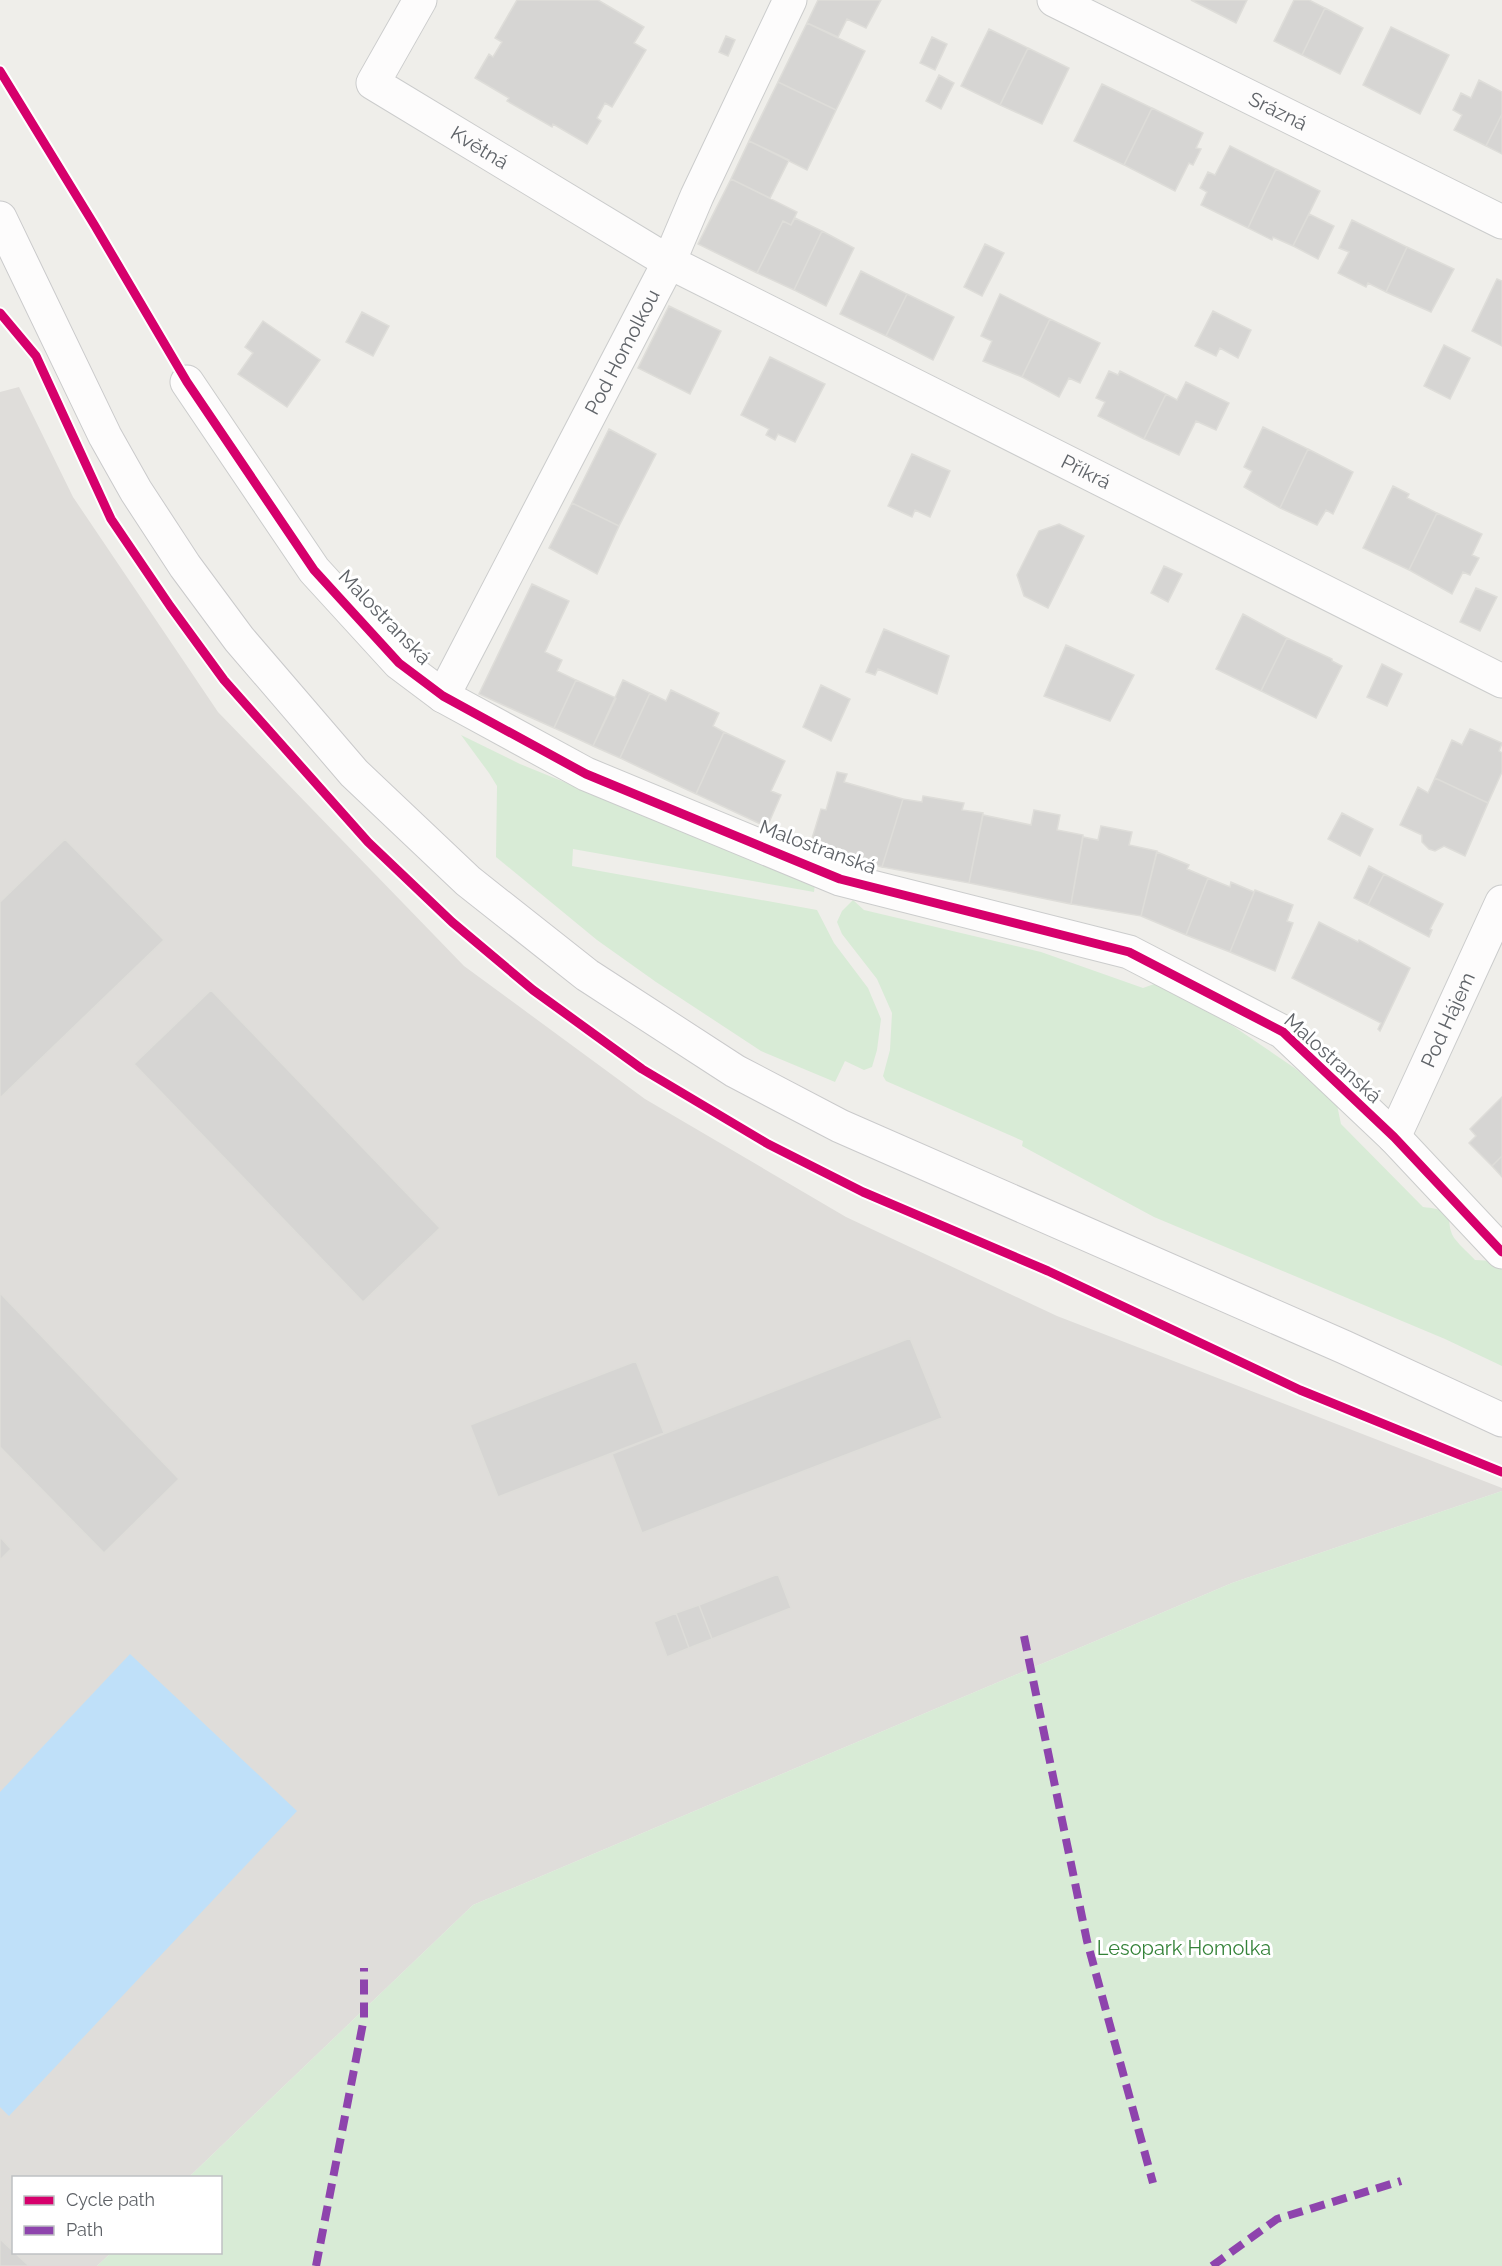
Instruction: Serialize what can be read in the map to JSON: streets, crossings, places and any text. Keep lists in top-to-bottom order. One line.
{"streets":{"street":["Srázná","Květná","Pod Homolkou","Příkrá","Malostranská","Pod Hájem"]},"crossings":[["Květná","Pod Homolkou"],["Květná","Příkrá"],["Pod Homolkou","Příkrá"],["Pod Homolkou","Malostranská"],["Malostranská","Pod Hájem"]],"parks":["Lesopark Homolka"],"legend":["Cycle path","Path"]}
